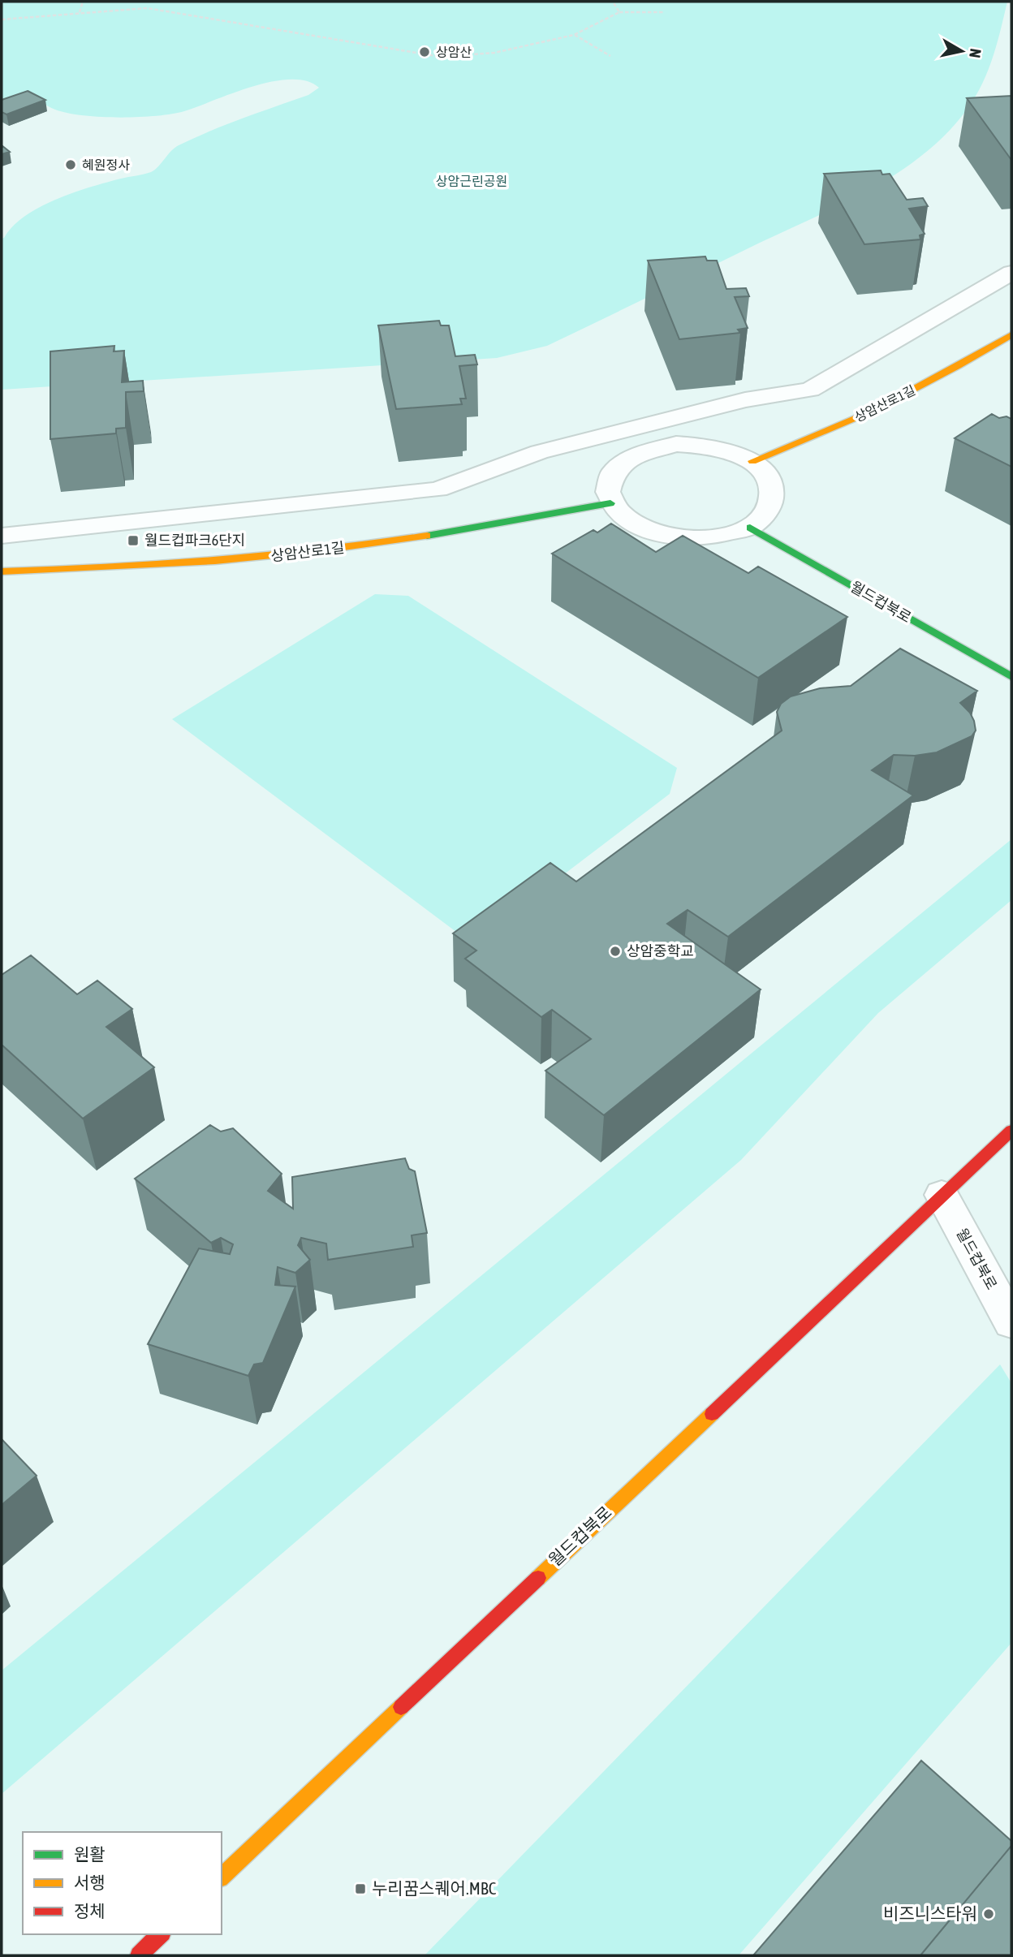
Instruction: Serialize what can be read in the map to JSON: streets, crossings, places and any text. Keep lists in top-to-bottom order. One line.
{"streets":{"street":["상암산로1길","월드컵북로"]},"crossings":[["상암산로1길","월드컵북로"]],"parks":["상암근린공원"],"places":{"other":["상암산","혜원정사","상암중학교","비즈니스타워"],"transit":["월드컵파크6단지","누리꿈스퀘어.MBC"]},"legend":["원활","서행","정체"],"north":"right"}
